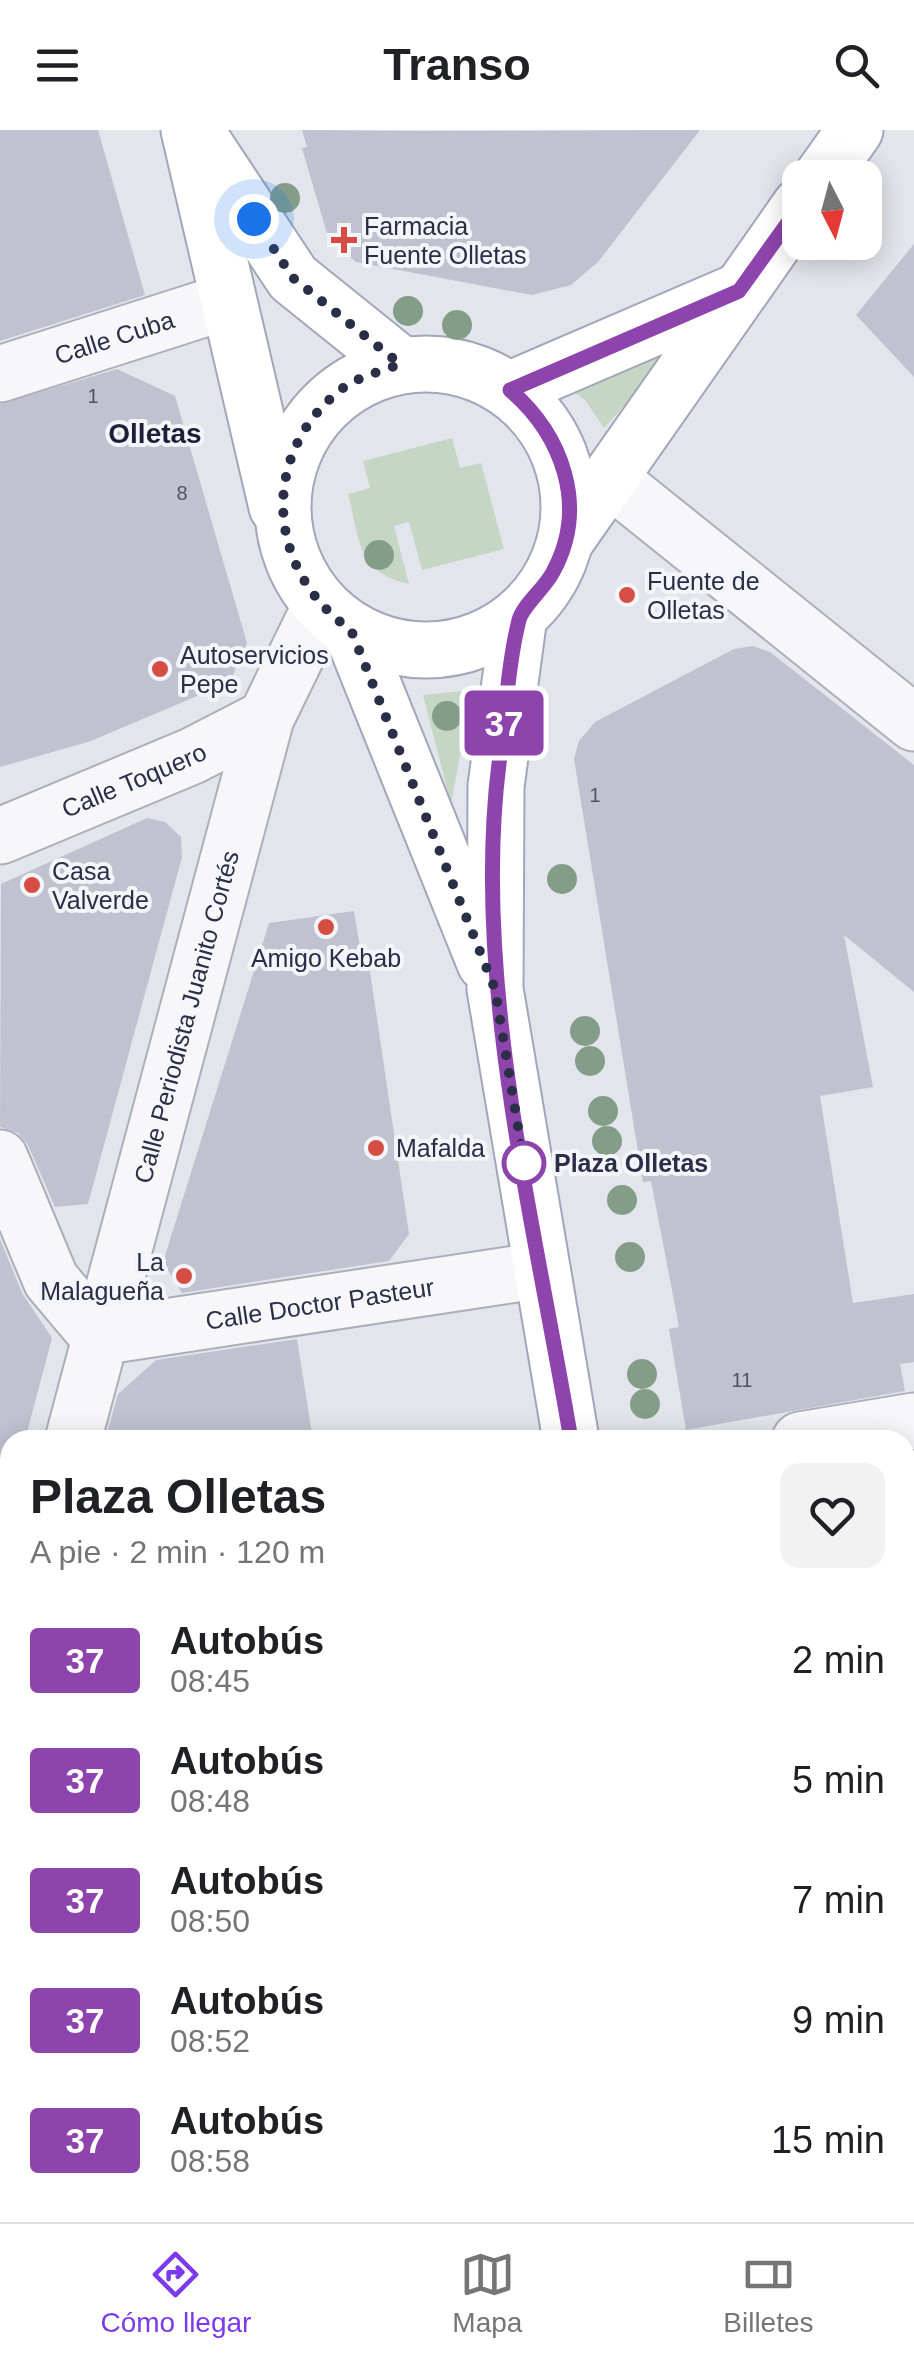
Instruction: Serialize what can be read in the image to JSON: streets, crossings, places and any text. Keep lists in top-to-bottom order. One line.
{"streets":{"street":["Calle Cuba","Calle Toquero","Calle Periodista Juanito Cortés","Calle Doctor Pasteur"]},"crossings":[["Calle Toquero","Calle Periodista Juanito Cortés"],["Calle Periodista Juanito Cortés","Calle Doctor Pasteur"]],"districts":["Olletas"],"places":{"health":["Farmacia Fuente Olletas"],"other":["Fuente de Olletas","Autoservicios Pepe","Casa Valverde","Amigo Kebab","Mafalda","Plaza Olletas","La Malagueña"]},"lines":["bus line 37"],"house_numbers":["1","8","1","11"],"north":"bottom","page":{"header":"Transo","on_map":"37","heading":["Plaza Olletas","A pie · 2 min · 120 m"],"list":[{"mark":"37","name":"Autobús","note":"08:45","value":"2 min"},{"mark":"37","name":"Autobús","note":"08:48","value":"5 min"},{"mark":"37","name":"Autobús","note":"08:50","value":"7 min"},{"mark":"37","name":"Autobús","note":"08:52","value":"9 min"},{"mark":"37","name":"Autobús","note":"08:58","value":"15 min"}],"tabs":["Cómo llegar","Mapa","Billetes"]}}
